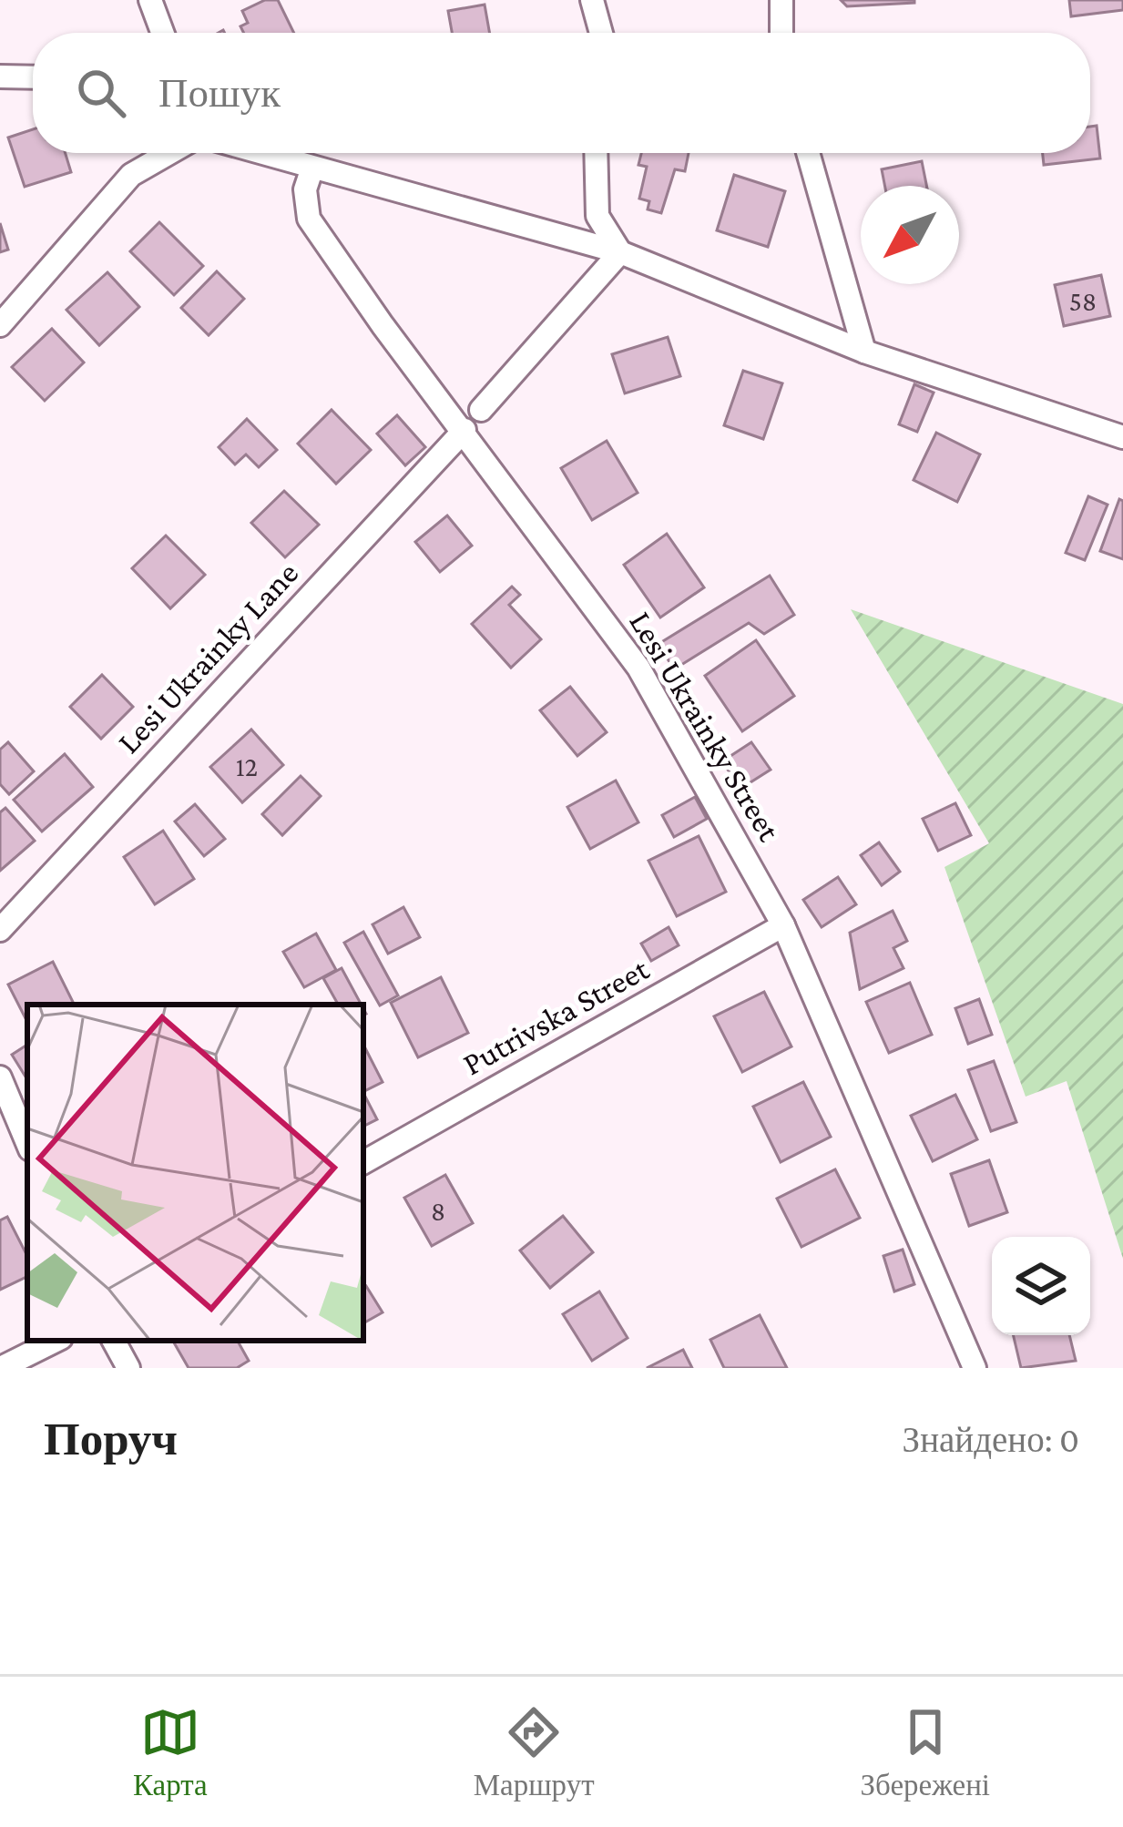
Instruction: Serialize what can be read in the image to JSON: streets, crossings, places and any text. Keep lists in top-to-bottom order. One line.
{"streets":{"street":["Lesi Ukrainky Lane","Lesi Ukrainky Street","Putrivska Street"]},"crossings":[["Lesi Ukrainky Lane","Lesi Ukrainky Street"],["Lesi Ukrainky Street","Putrivska Street"]],"house_numbers":["58","12","8"],"north":"bottom left","page":{"search":"Пошук","heading":["Поруч","Знайдено: 0"],"nav":["Карта","Маршрут","Збережені"]}}
